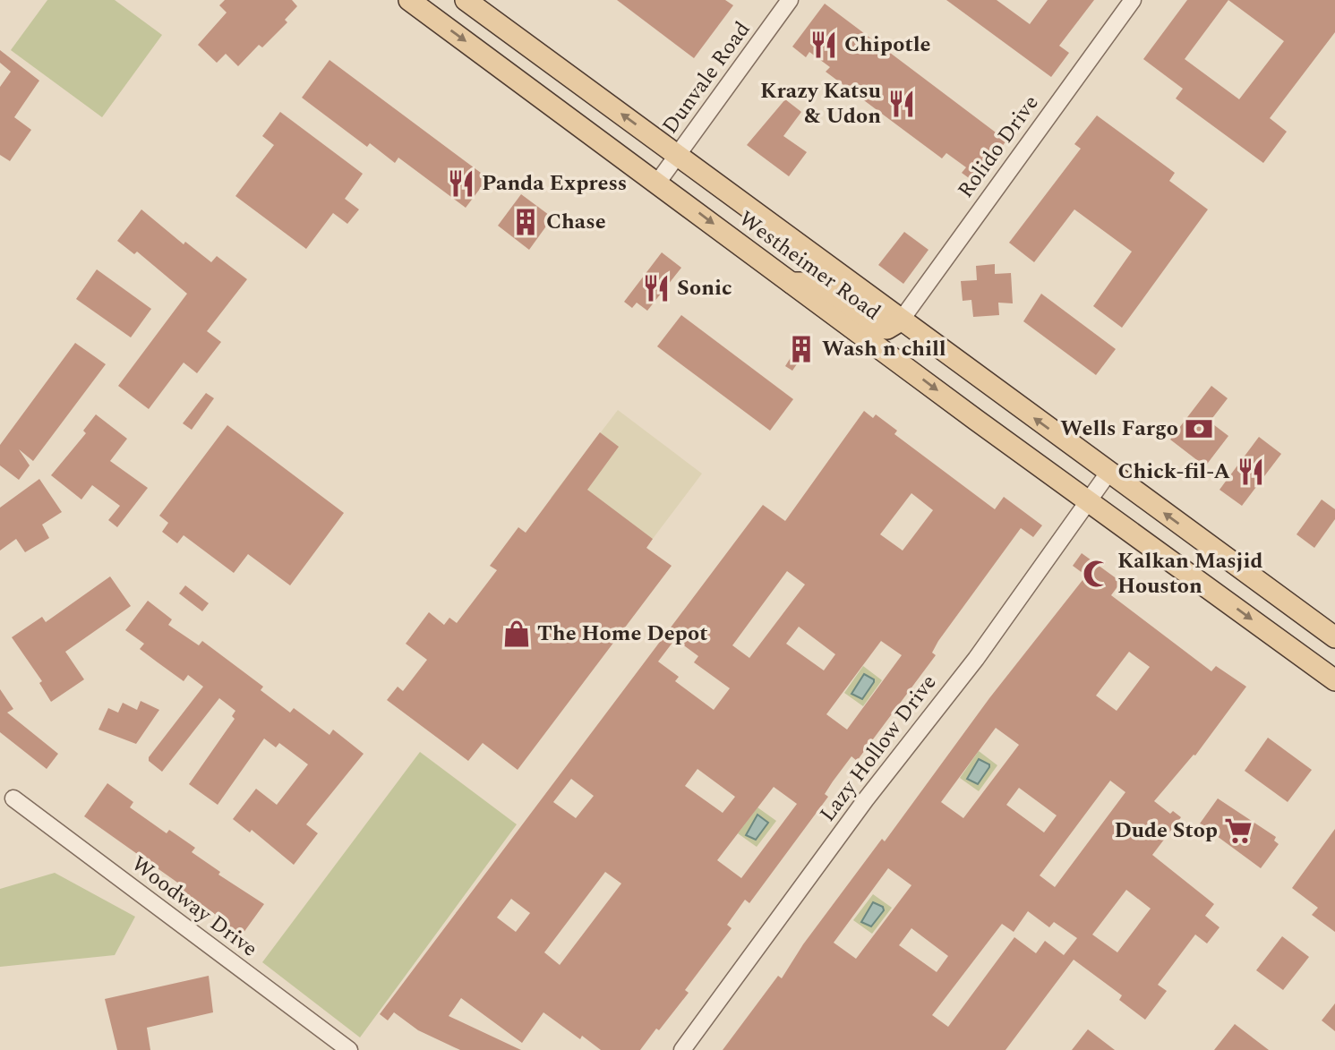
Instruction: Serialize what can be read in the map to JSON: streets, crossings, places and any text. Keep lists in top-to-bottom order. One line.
{"streets":{"main road":["Westheimer Road"],"street":["Dunvale Road","Rolido Drive","Lazy Hollow Drive","Woodway Drive"]},"crossings":[["Dunvale Road","Westheimer Road"],["Rolido Drive","Westheimer Road"],["Westheimer Road","Lazy Hollow Drive"]],"places":{"restaurant":["Chipotle","Krazy Katsu & Udon","Panda Express","Sonic","Chick-fil-A"],"building":["Chase","Wash n chill"],"bank":["Wells Fargo"],"mosque":["Kalkan Masjid Houston"],"shop":["The Home Depot"],"supermarket":["Dude Stop"]}}
